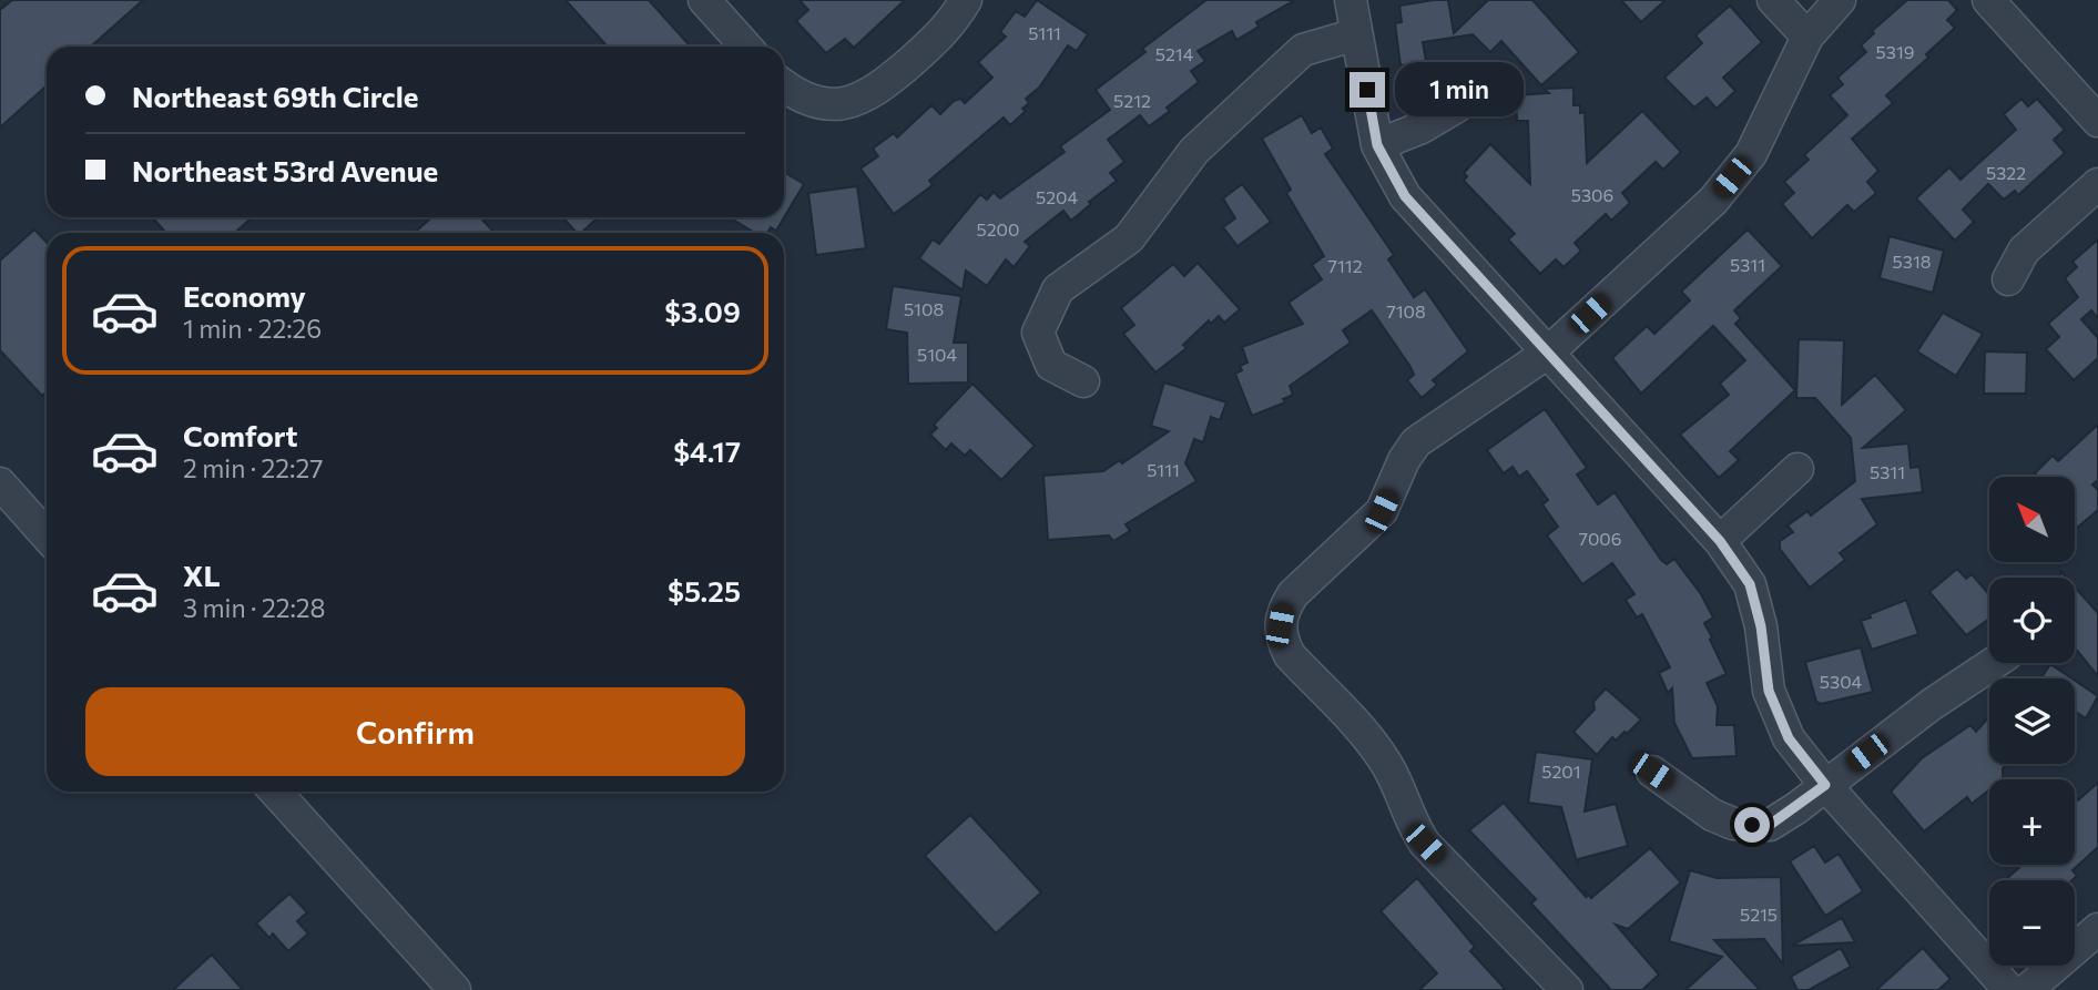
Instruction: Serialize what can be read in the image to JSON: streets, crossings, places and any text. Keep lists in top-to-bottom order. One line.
{"house_numbers":["5111","5319","5214","5212","5322","5306","5204","5200","5318","5311","7112","5108","7108","5104","5111","5311","7006","5304","5201","5215"],"north":"top left","page":{"banner":["Northeast 69th Circle","Northeast 53rd Avenue"],"bubble":"1 min","list":[{"name":"Economy","note":"1 min · 22:26","value":"$3.09"},{"name":"Comfort","note":"2 min · 22:27","value":"$4.17"},{"name":"XL","note":"3 min · 22:28","value":"$5.25"}],"map_buttons":["+","−"],"buttons":"Confirm"}}
